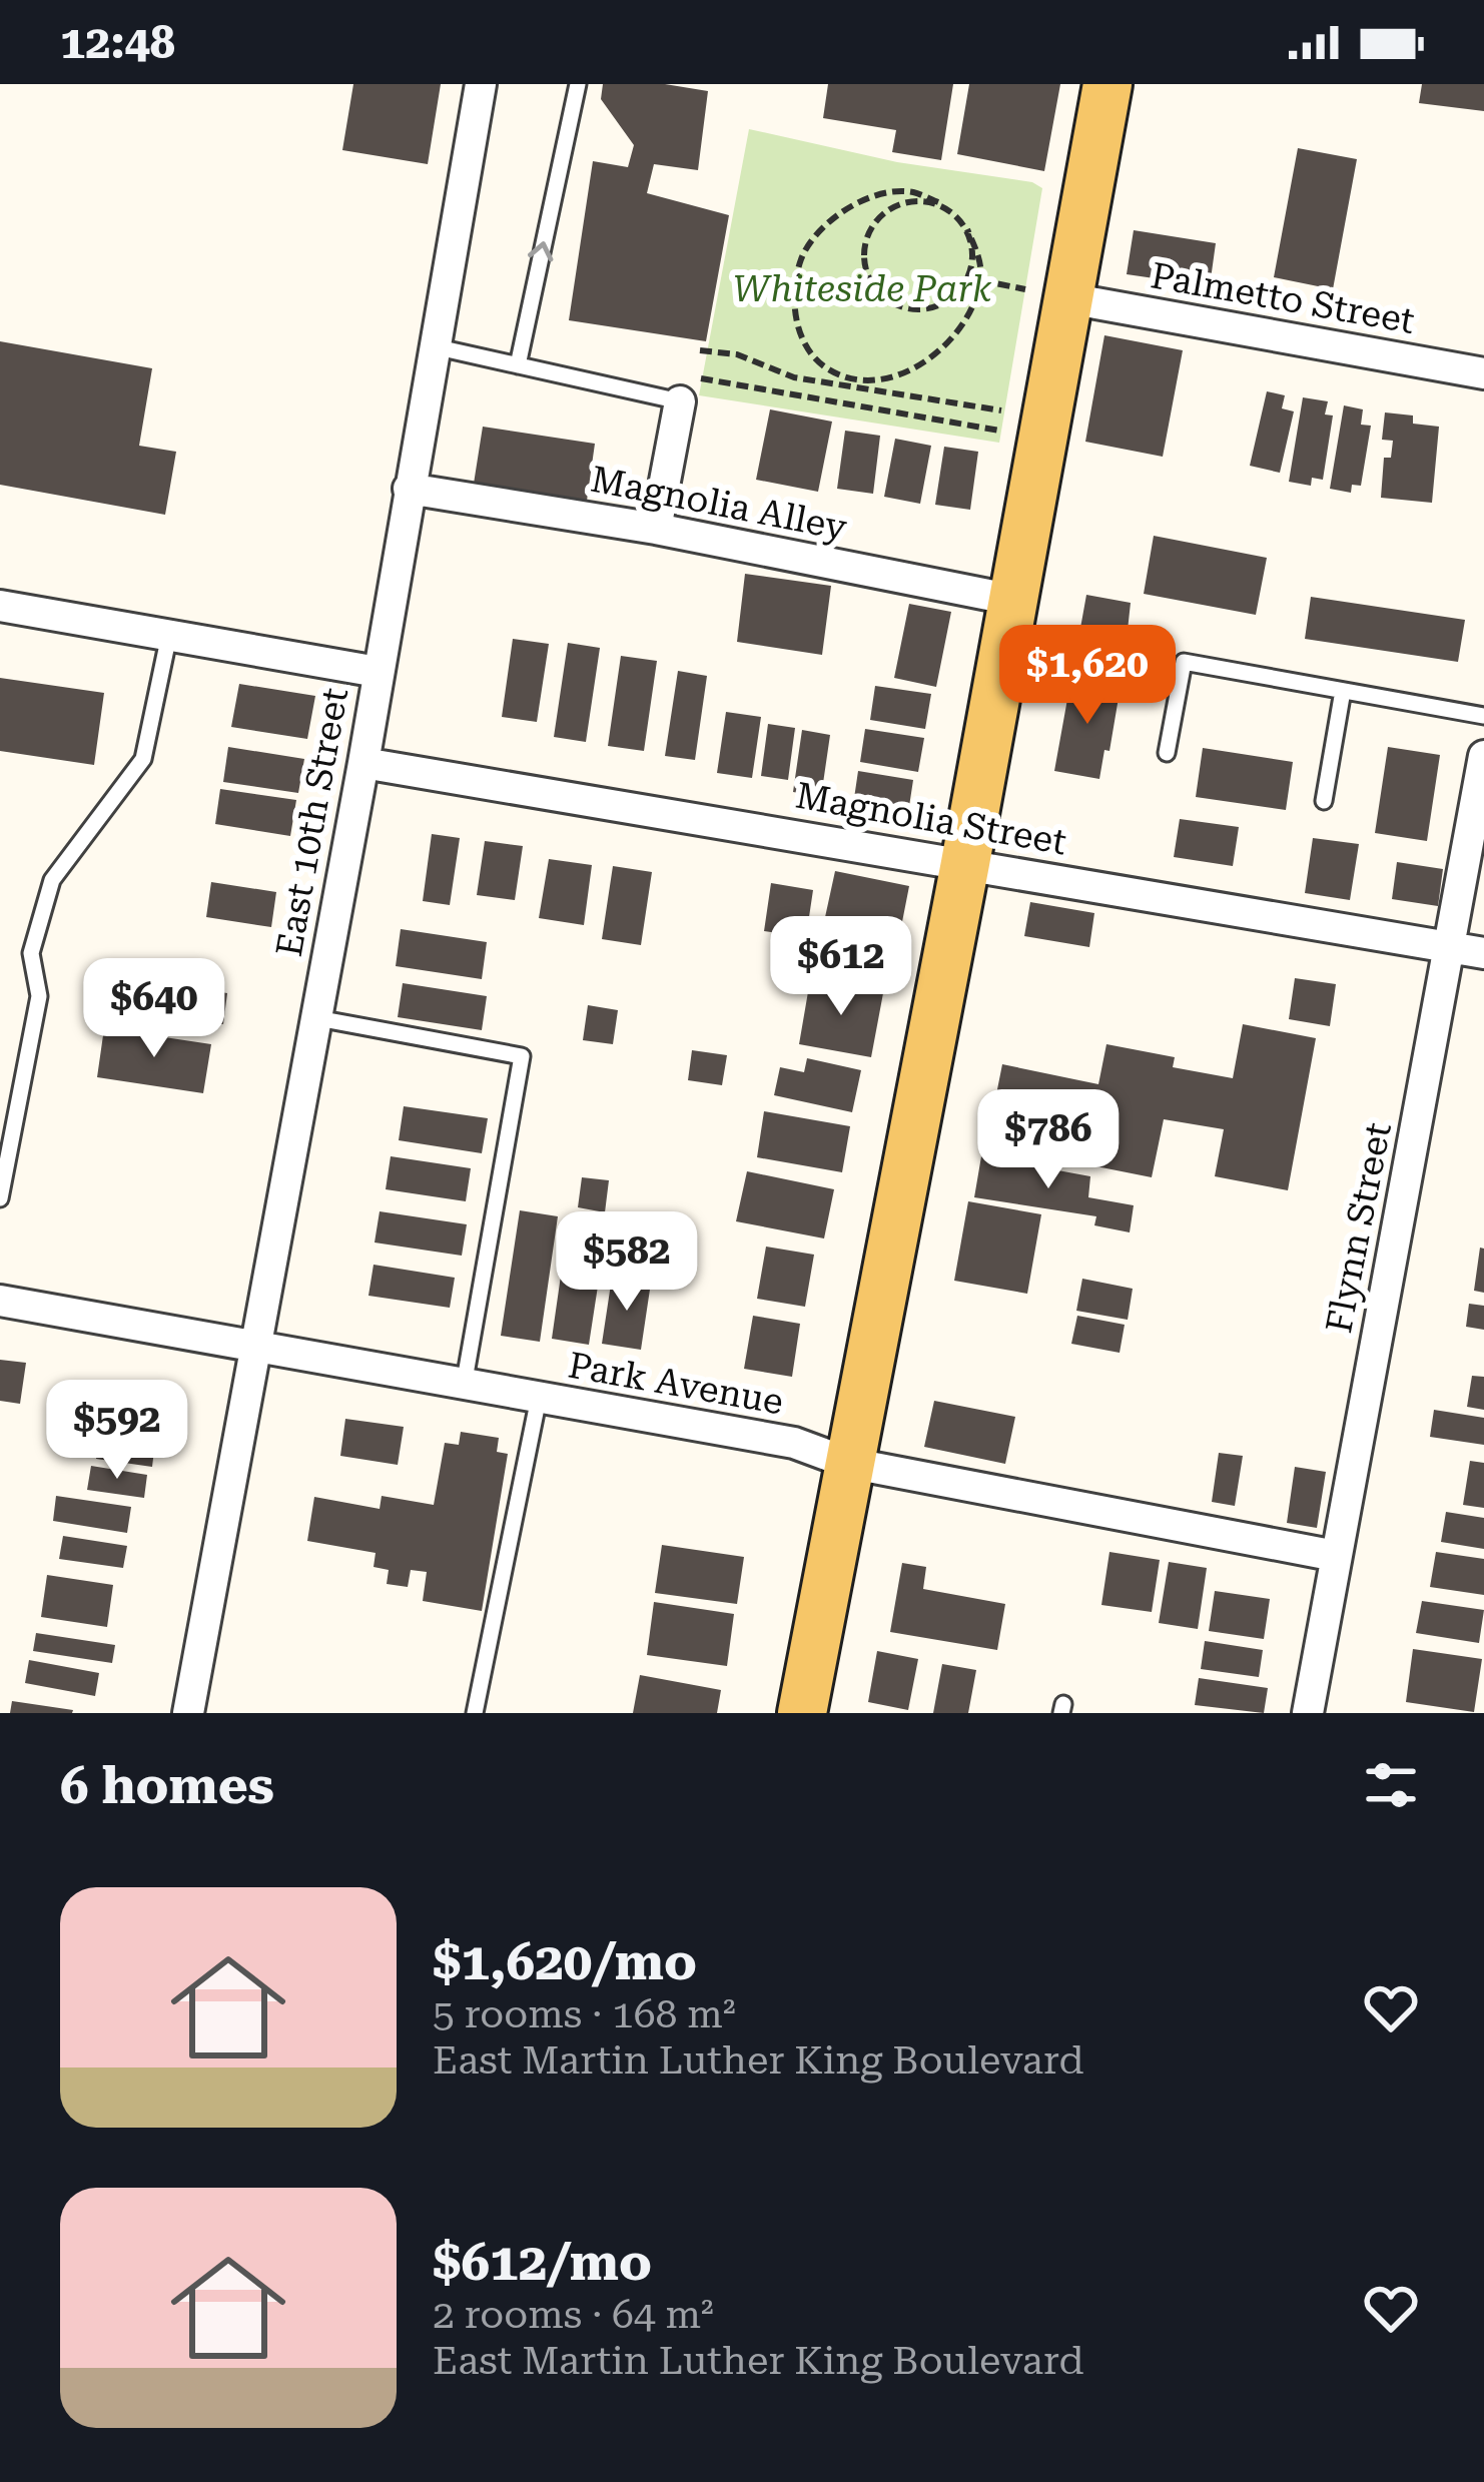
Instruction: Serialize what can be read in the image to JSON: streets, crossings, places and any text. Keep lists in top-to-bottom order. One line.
{"streets":{"street":["Palmetto Street","Magnolia Alley","Magnolia Street","East 10th Street","Flynn Street","Park Avenue"]},"crossings":[["Magnolia Alley","East 10th Street"],["Magnolia Street","East 10th Street"],["Magnolia Street","Flynn Street"],["East 10th Street","Park Avenue"],["Flynn Street","Park Avenue"]],"parks":["Whiteside Park"],"page":{"status":"12:48","price":["$1,620","$612","$640","$786","$582","$592"],"heading":"6 homes","list":[{"name":"$1,620/mo","note":"5 rooms · 168 m² · East Martin Luther King Boulevard"},{"name":"$612/mo","note":"2 rooms · 64 m² · East Martin Luther King Boulevard"}]}}
